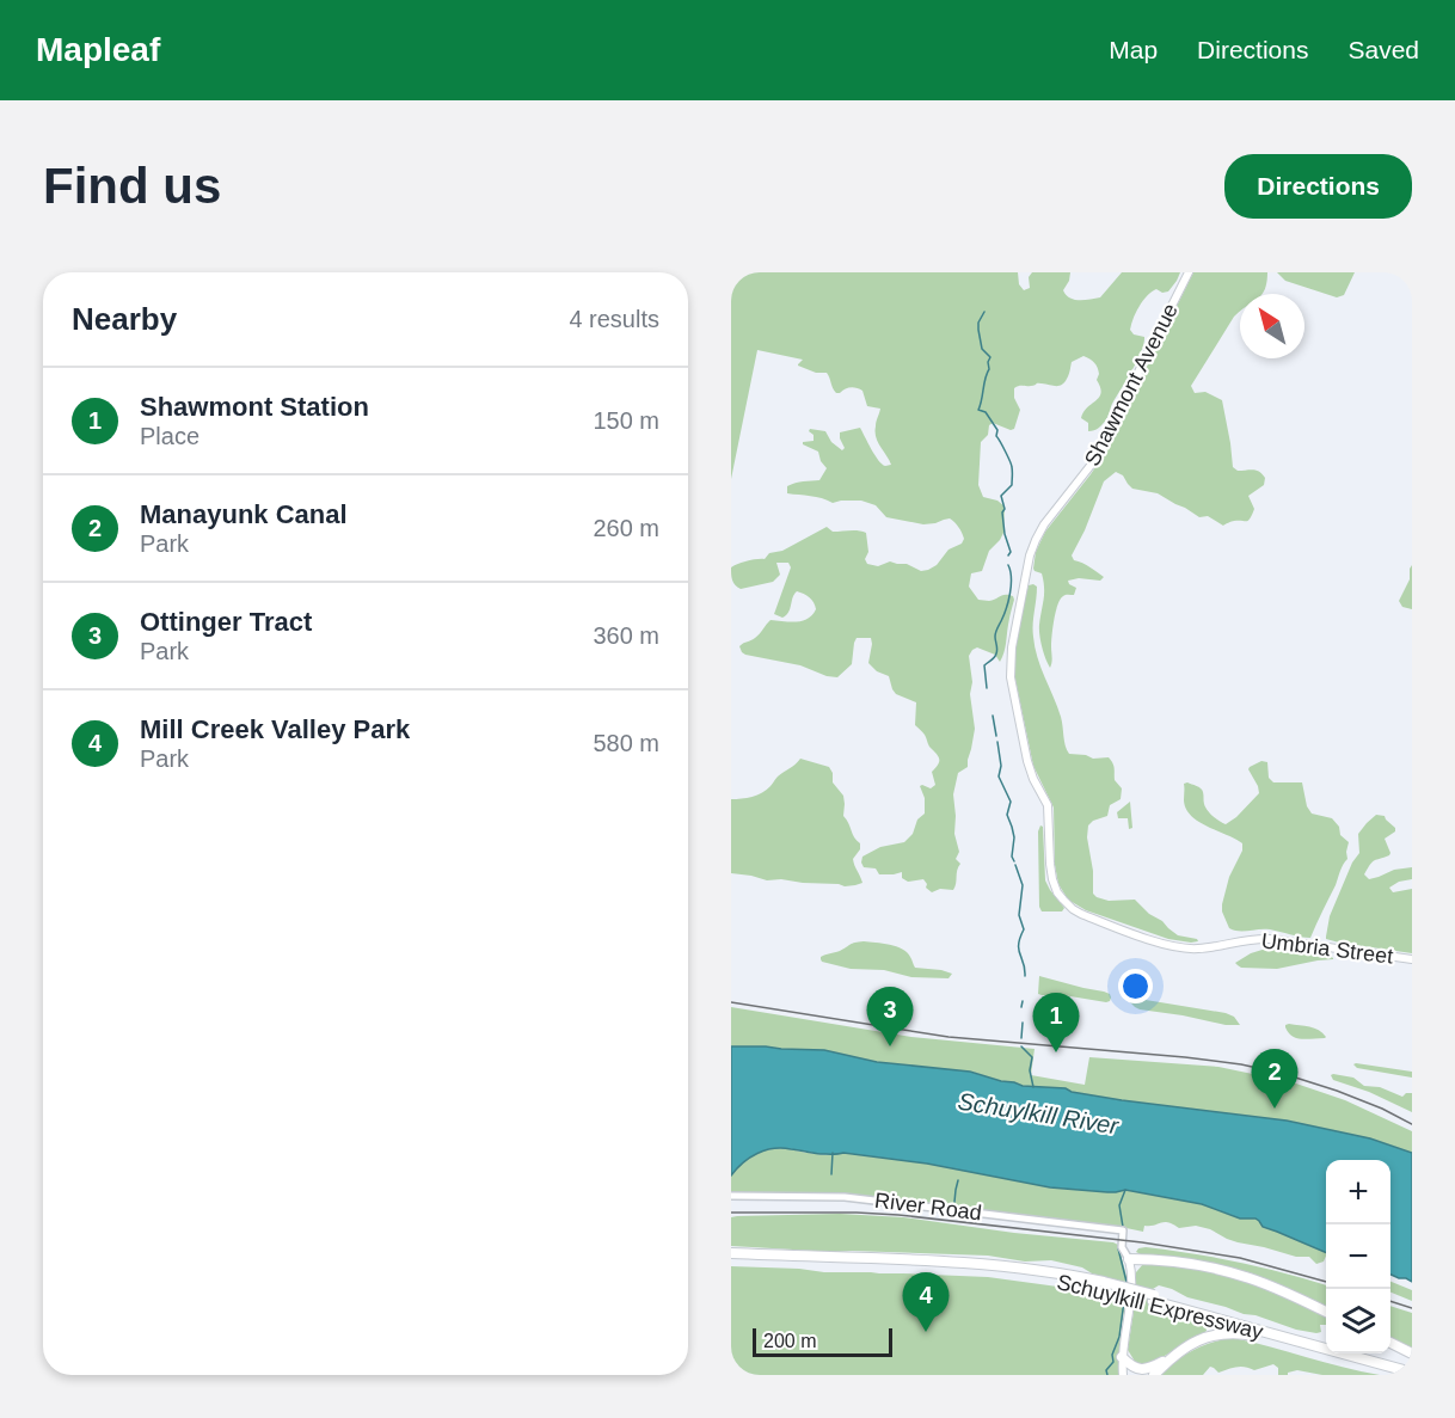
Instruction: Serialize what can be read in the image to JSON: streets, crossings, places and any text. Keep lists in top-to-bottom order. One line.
{"streets":{"highway":["Schuylkill Expressway"],"main road":["Shawmont Avenue","Umbria Street"],"street":["River Road"]},"crossings":[["Shawmont Avenue","Umbria Street"]],"water":["Schuylkill River"],"scale_bar":"200 m","north":"top left","page":{"header":"Mapleaf","nav":["Map","Directions","Saved"],"buttons":"Directions","title":"Find us","heading":["Nearby","4 results"],"list":[{"mark":"1","name":"Shawmont Station","note":"Place","value":"150 m"},{"mark":"2","name":"Manayunk Canal","note":"Park","value":"260 m"},{"mark":"3","name":"Ottinger Tract","note":"Park","value":"360 m"},{"mark":"4","name":"Mill Creek Valley Park","note":"Park","value":"580 m"}],"pins":["3","1","2","4"],"map_buttons":["+","−"],"scale":"200 m"}}
